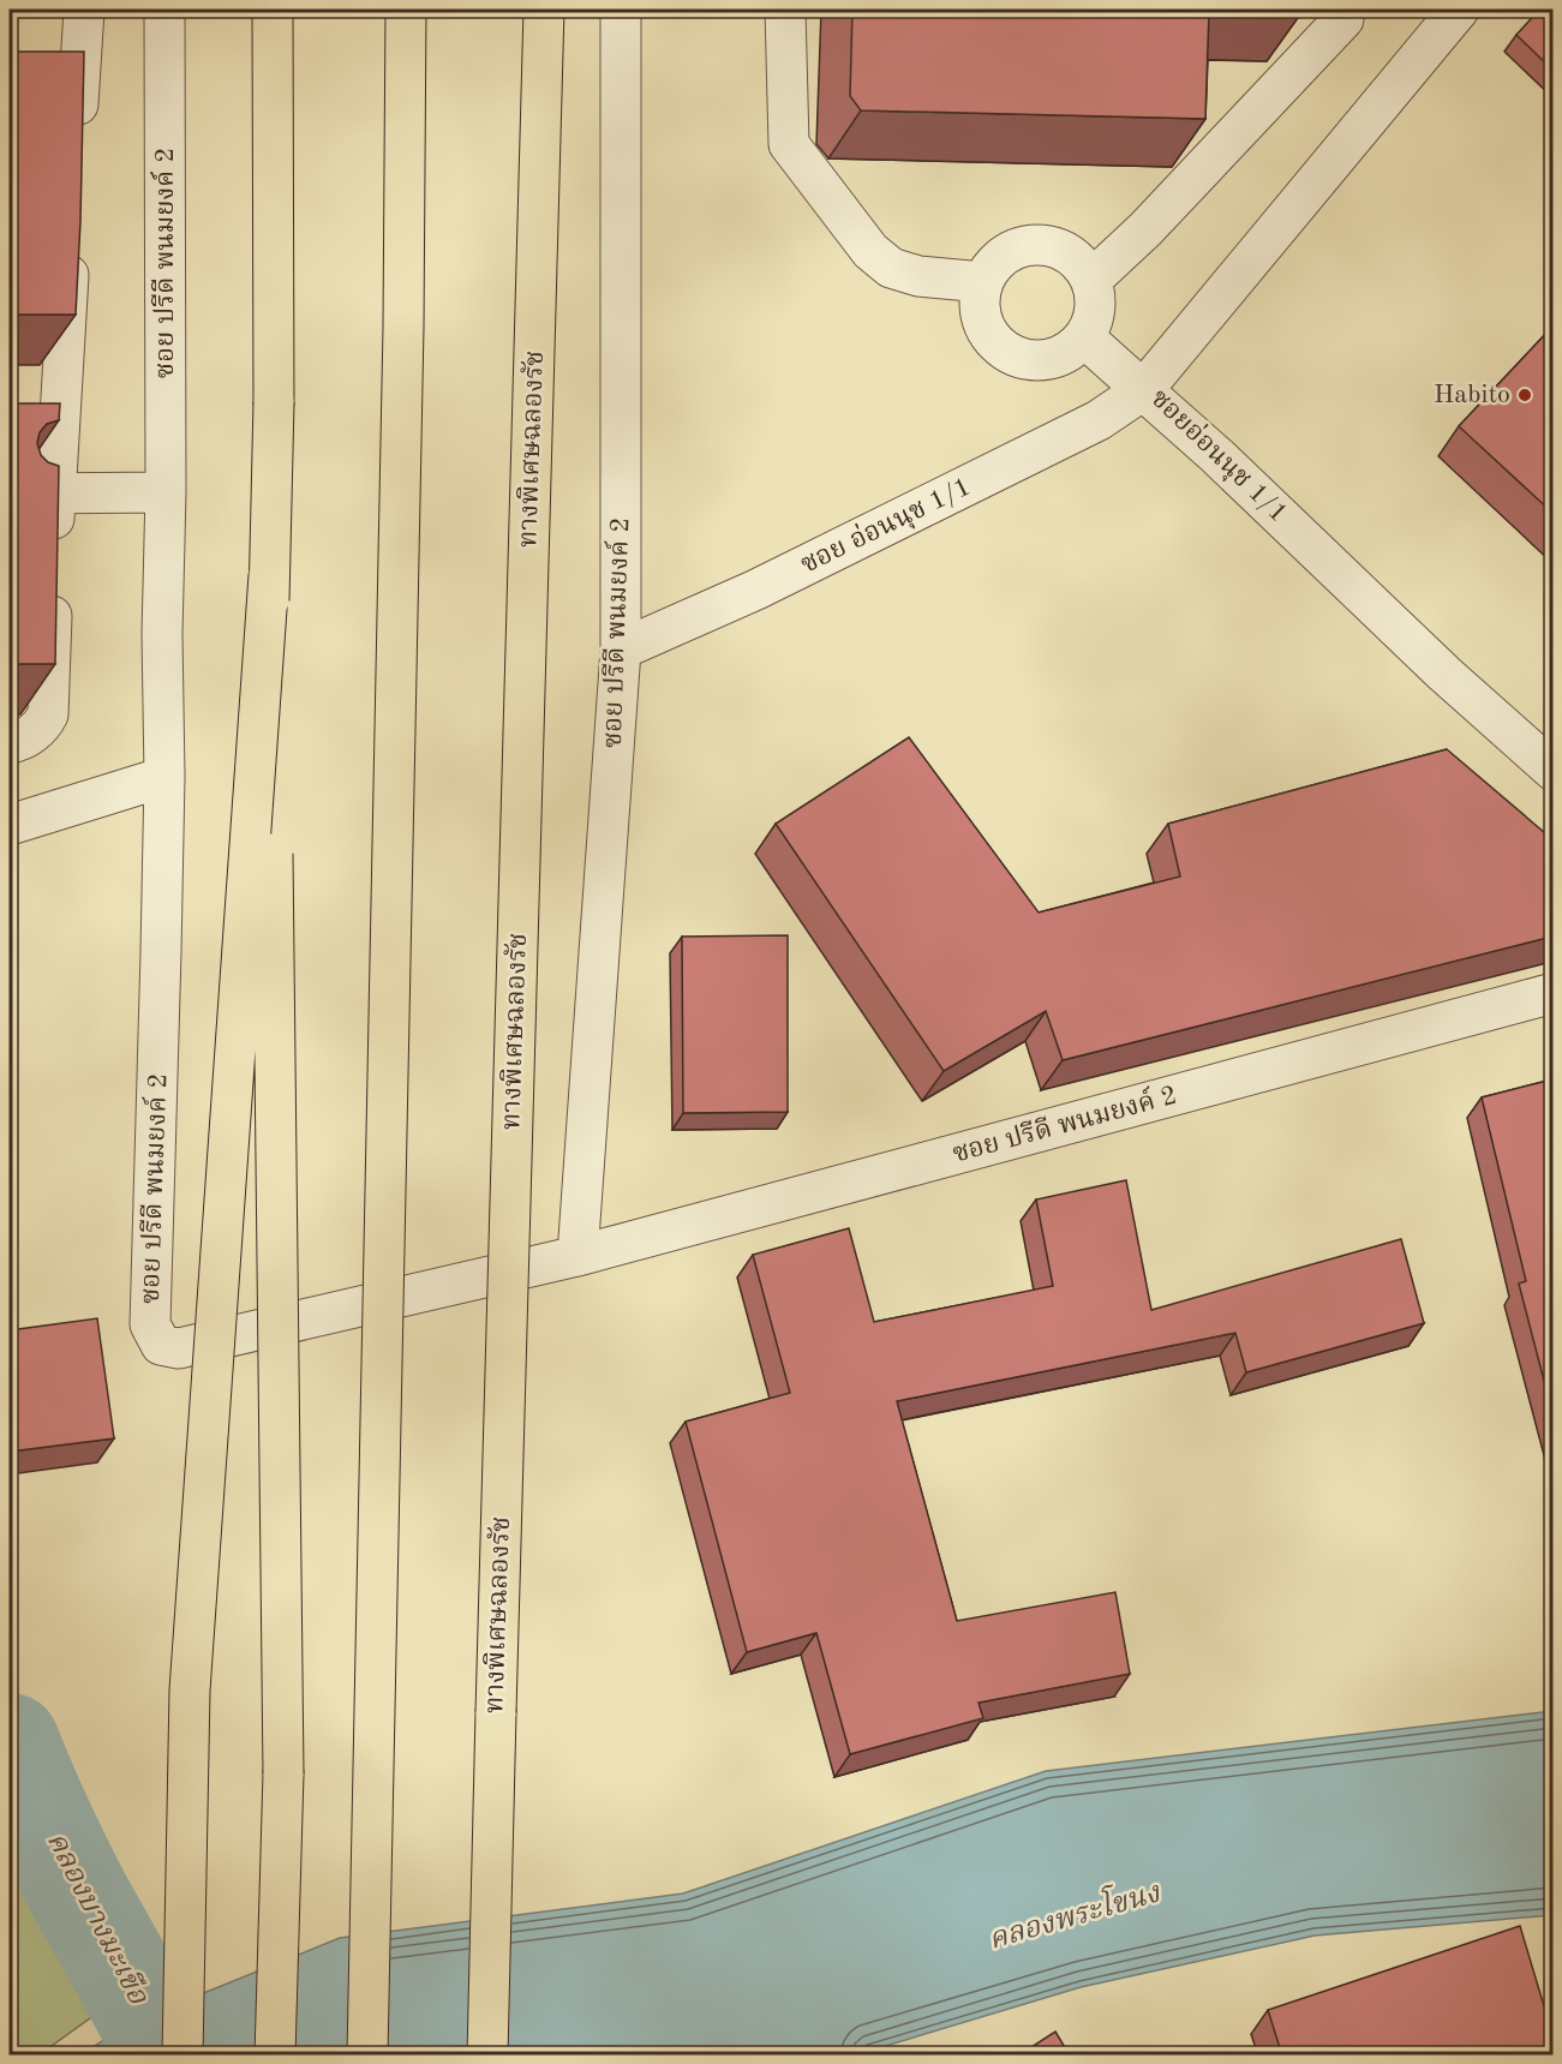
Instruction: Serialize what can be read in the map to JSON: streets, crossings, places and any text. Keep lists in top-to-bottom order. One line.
{"streets":{"highway":["ทางพิเศษฉลองรัช"],"street":["ซอย ปรีดี พนมยงค์ 2","ซอยอ่อนนุช 1/1","ซอย อ่อนนุช 1/1"]},"crossings":[["ซอย ปรีดี พนมยงค์ 2","ซอย อ่อนนุช 1/1"],["ซอยอ่อนนุช 1/1","ซอย อ่อนนุช 1/1"]],"water":["คลองพระโขนง","คลองบางมะเขือ"],"places":["Habito"]}
